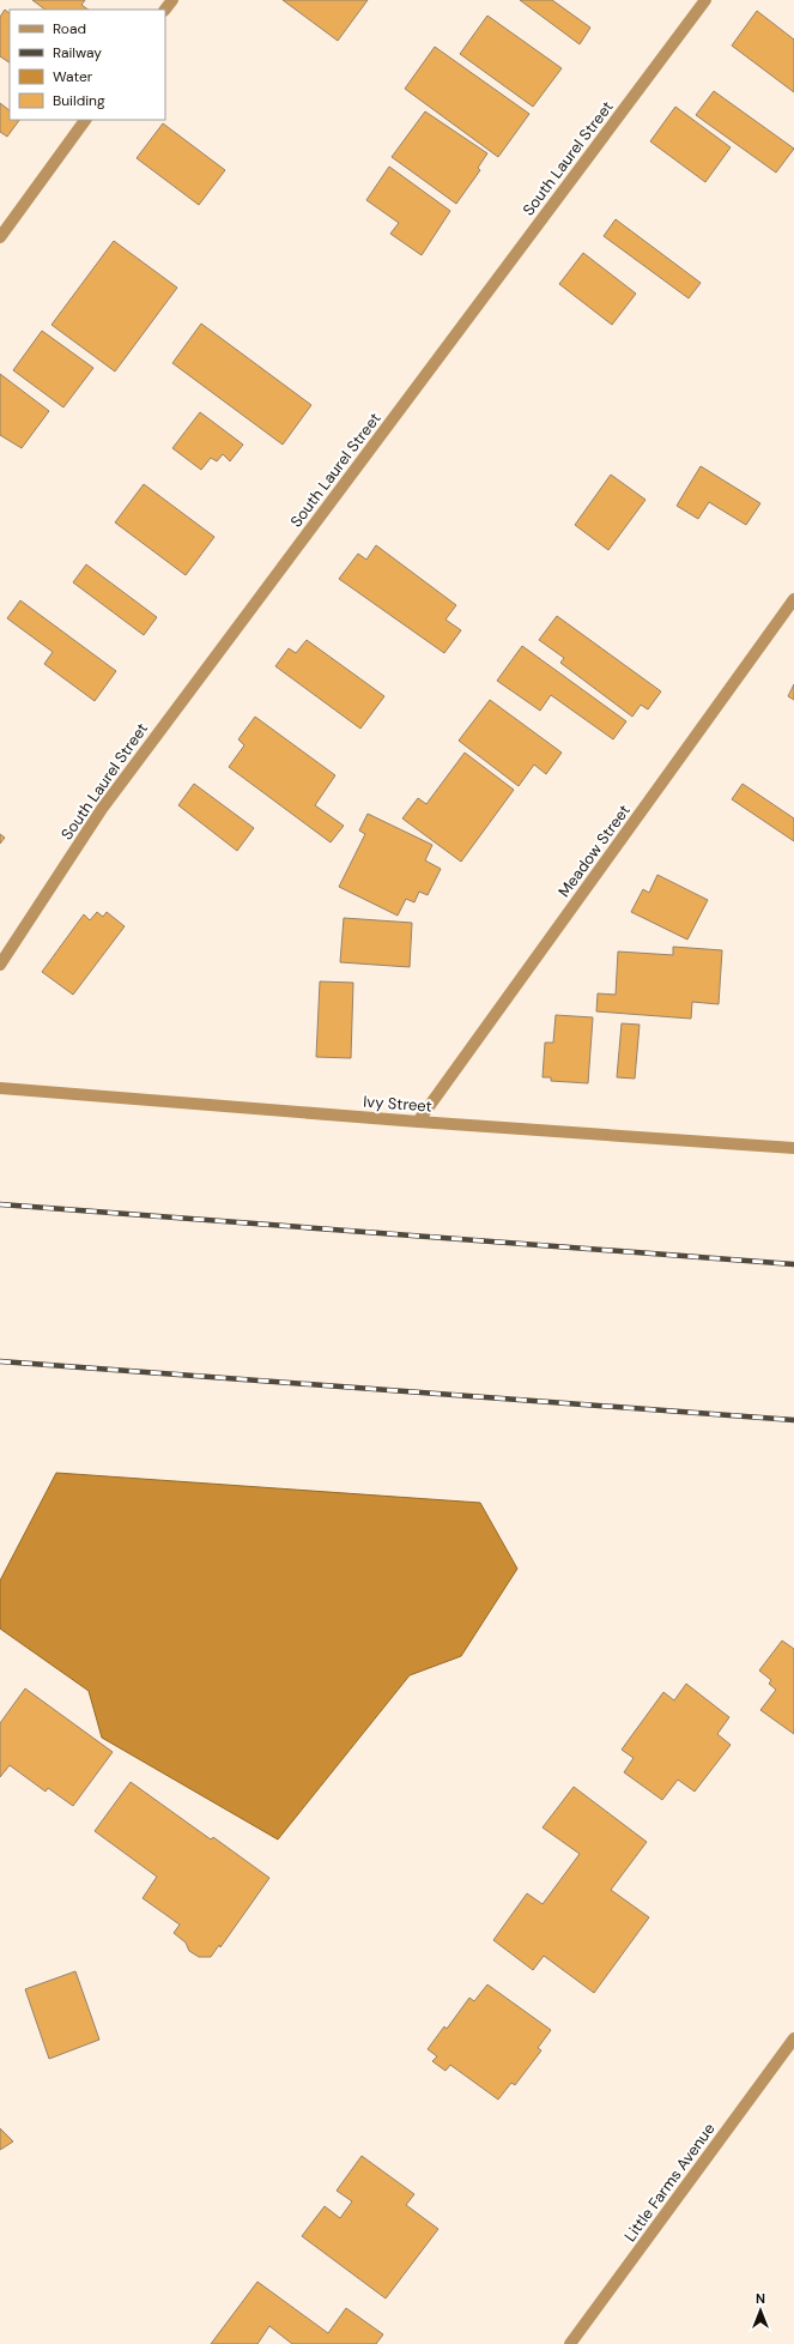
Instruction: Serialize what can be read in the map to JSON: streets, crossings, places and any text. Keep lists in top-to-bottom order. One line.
{"streets":{"street":["South Laurel Street","Meadow Street","Ivy Street","Little Farms Avenue"]},"crossings":[["Meadow Street","Ivy Street"]],"legend":["Road","Railway","Water","Building"],"north":"top"}
